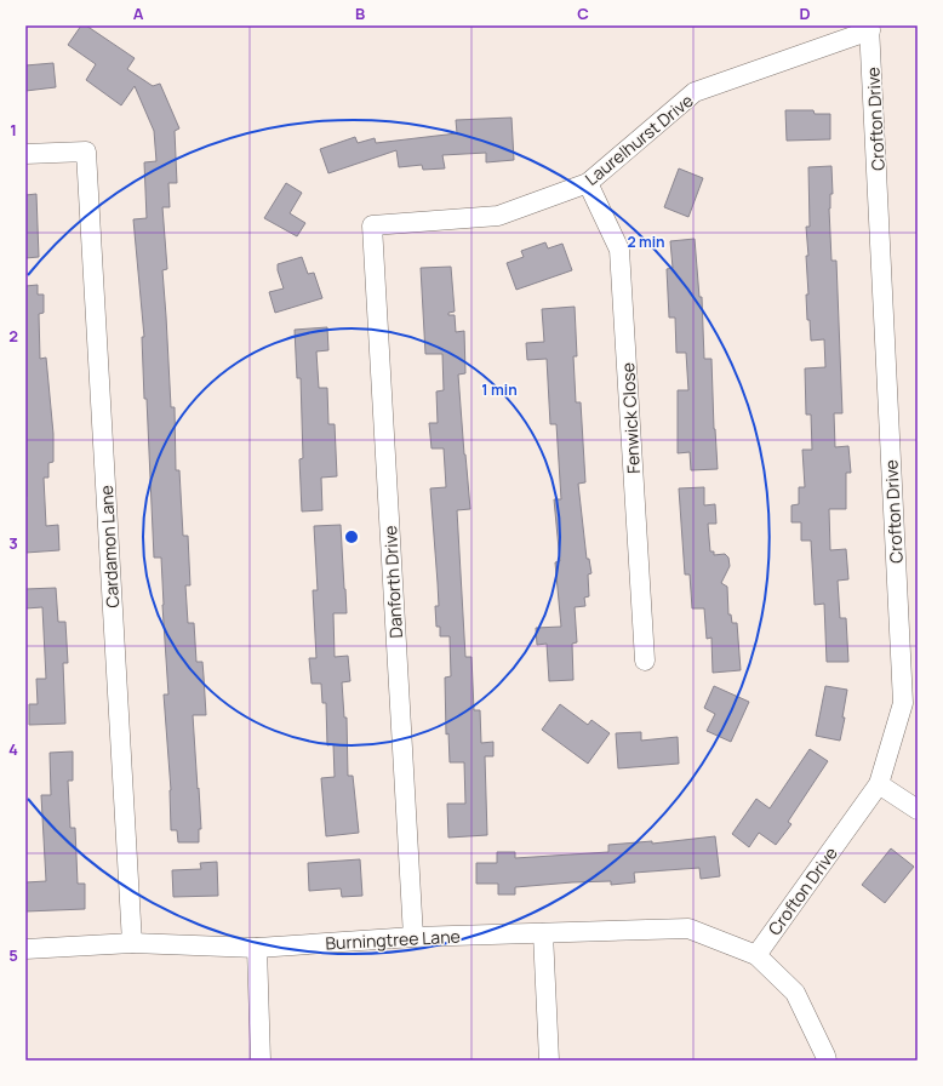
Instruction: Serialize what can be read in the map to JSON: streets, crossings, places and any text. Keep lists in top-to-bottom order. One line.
{"streets":{"street":["Crofton Drive","Laurelhurst Drive","Fenwick Close","Cardamon Lane","Danforth Drive","Burningtree Lane"]},"crossings":[["Crofton Drive","Laurelhurst Drive"],["Crofton Drive","Burningtree Lane"],["Laurelhurst Drive","Fenwick Close"],["Laurelhurst Drive","Danforth Drive"],["Cardamon Lane","Burningtree Lane"],["Danforth Drive","Burningtree Lane"]],"grid":{"columns":["A","B","C","D"],"rows":["1","2","3","4","5"]},"rings":["2 min","1 min"]}
